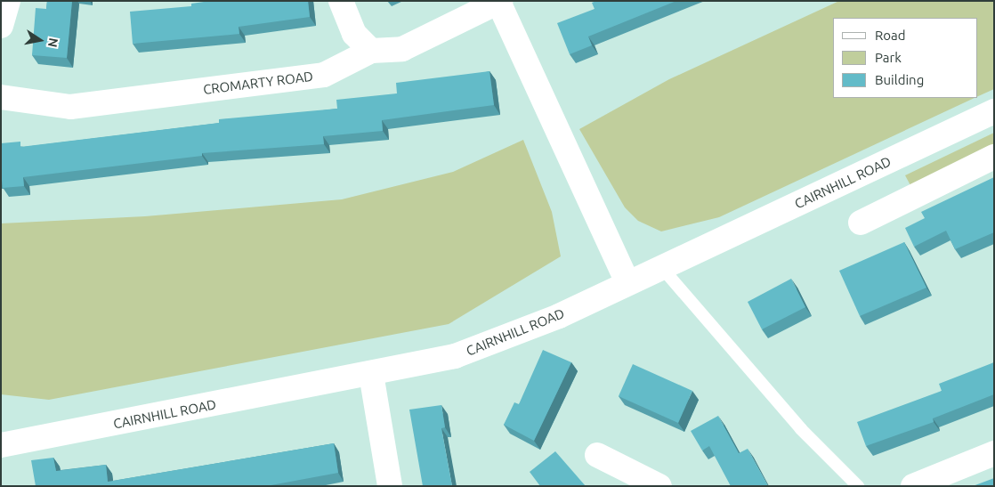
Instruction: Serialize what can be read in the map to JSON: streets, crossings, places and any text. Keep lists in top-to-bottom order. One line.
{"streets":{"street":["CROMARTY ROAD","CAIRNHILL ROAD"]},"legend":["Road","Park","Building"],"north":"right"}
